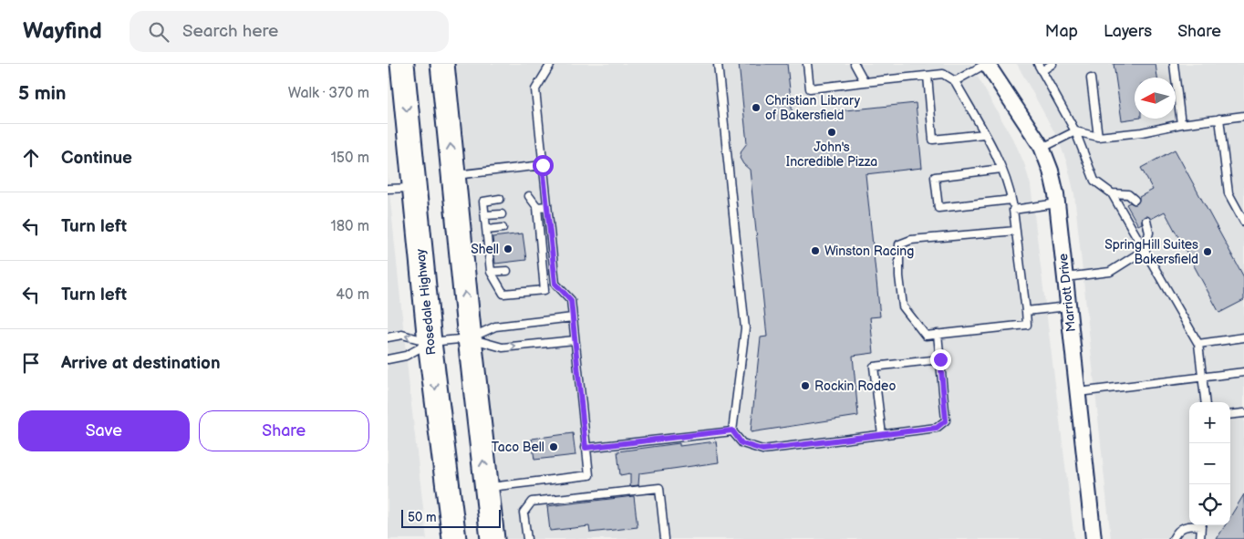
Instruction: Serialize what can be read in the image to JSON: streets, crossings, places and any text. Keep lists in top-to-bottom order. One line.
{"streets":{"main road":["Rosedale Highway"],"street":["Marriott Drive"]},"places":["Christian Library of Bakersfield","John's Incredible Pizza","Shell","Winston Racing","SpringHill Suites Bakersfield","Rockin Rodeo","Taco Bell"],"scale_bar":"50 m","north":"left","page":{"header":"Wayfind","search":"Search here","nav":["Map","Layers","Share"],"heading":["5 min","Walk · 370 m"],"list":[["Continue","150 m"],["Turn left","180 m"],["Turn left","40 m"],"Arrive at destination"],"buttons":["Save","Share"],"map_buttons":["+","−"],"scale":"50 m"}}
